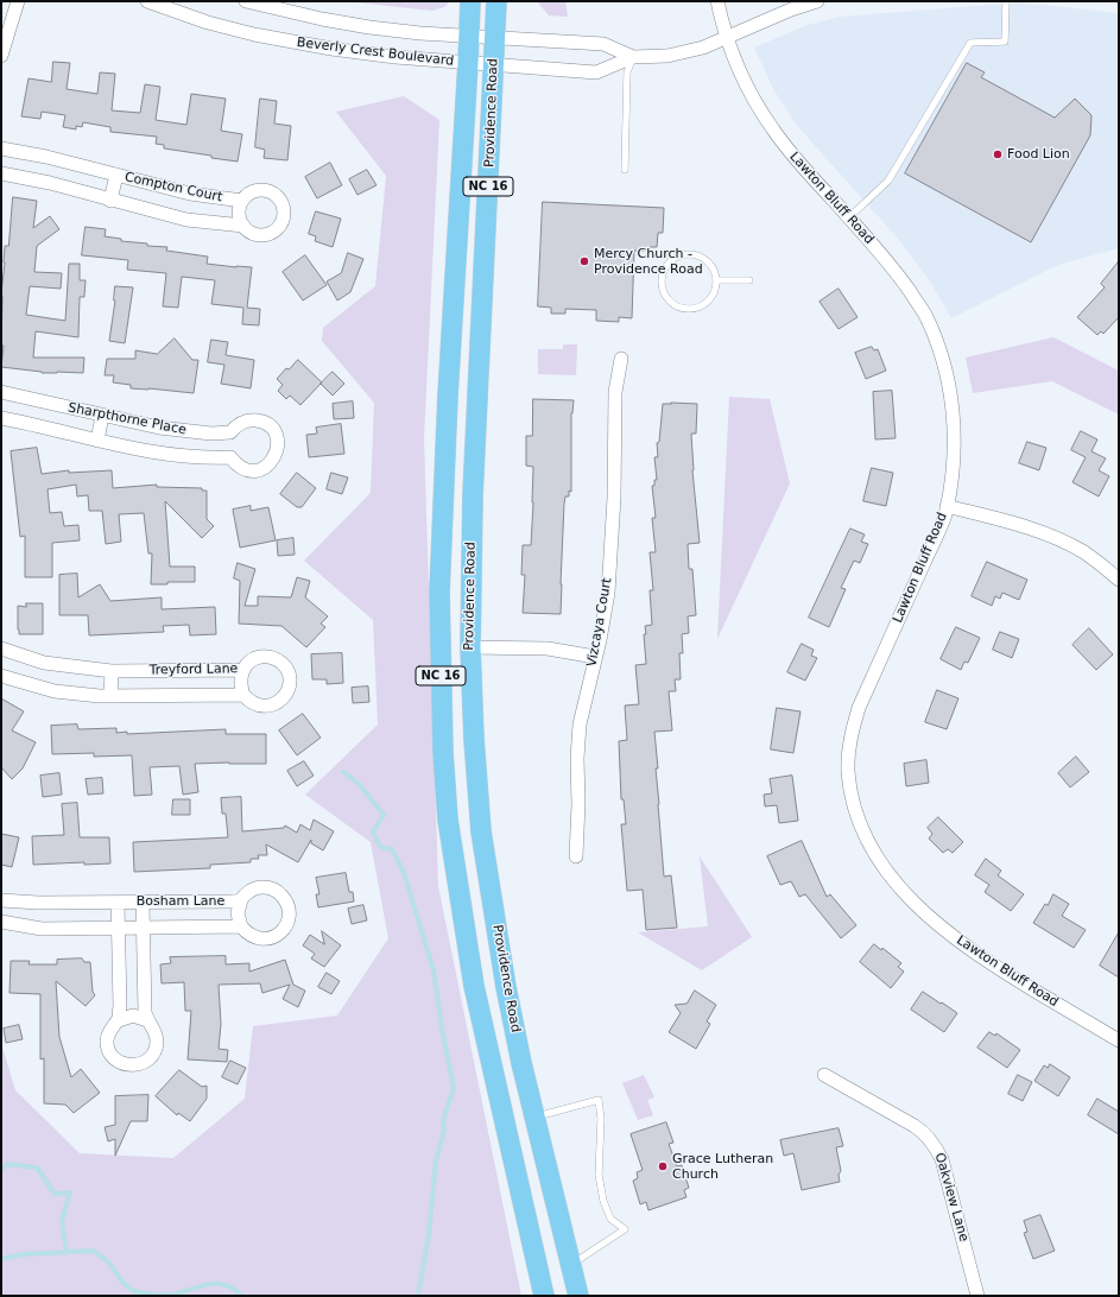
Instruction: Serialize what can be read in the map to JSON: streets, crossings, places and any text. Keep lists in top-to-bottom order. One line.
{"streets":{"main road":["Providence Road","NC 16"],"street":["Beverly Crest Boulevard","Compton Court","Lawton Bluff Road","Sharpthorne Place","Vizcaya Court","Treyford Lane","Bosham Lane","Oakview Lane"]},"crossings":[["Beverly Crest Boulevard","Providence Road"]],"places":["Food Lion","Mercy Church - Providence Road","Grace Lutheran Church"]}
